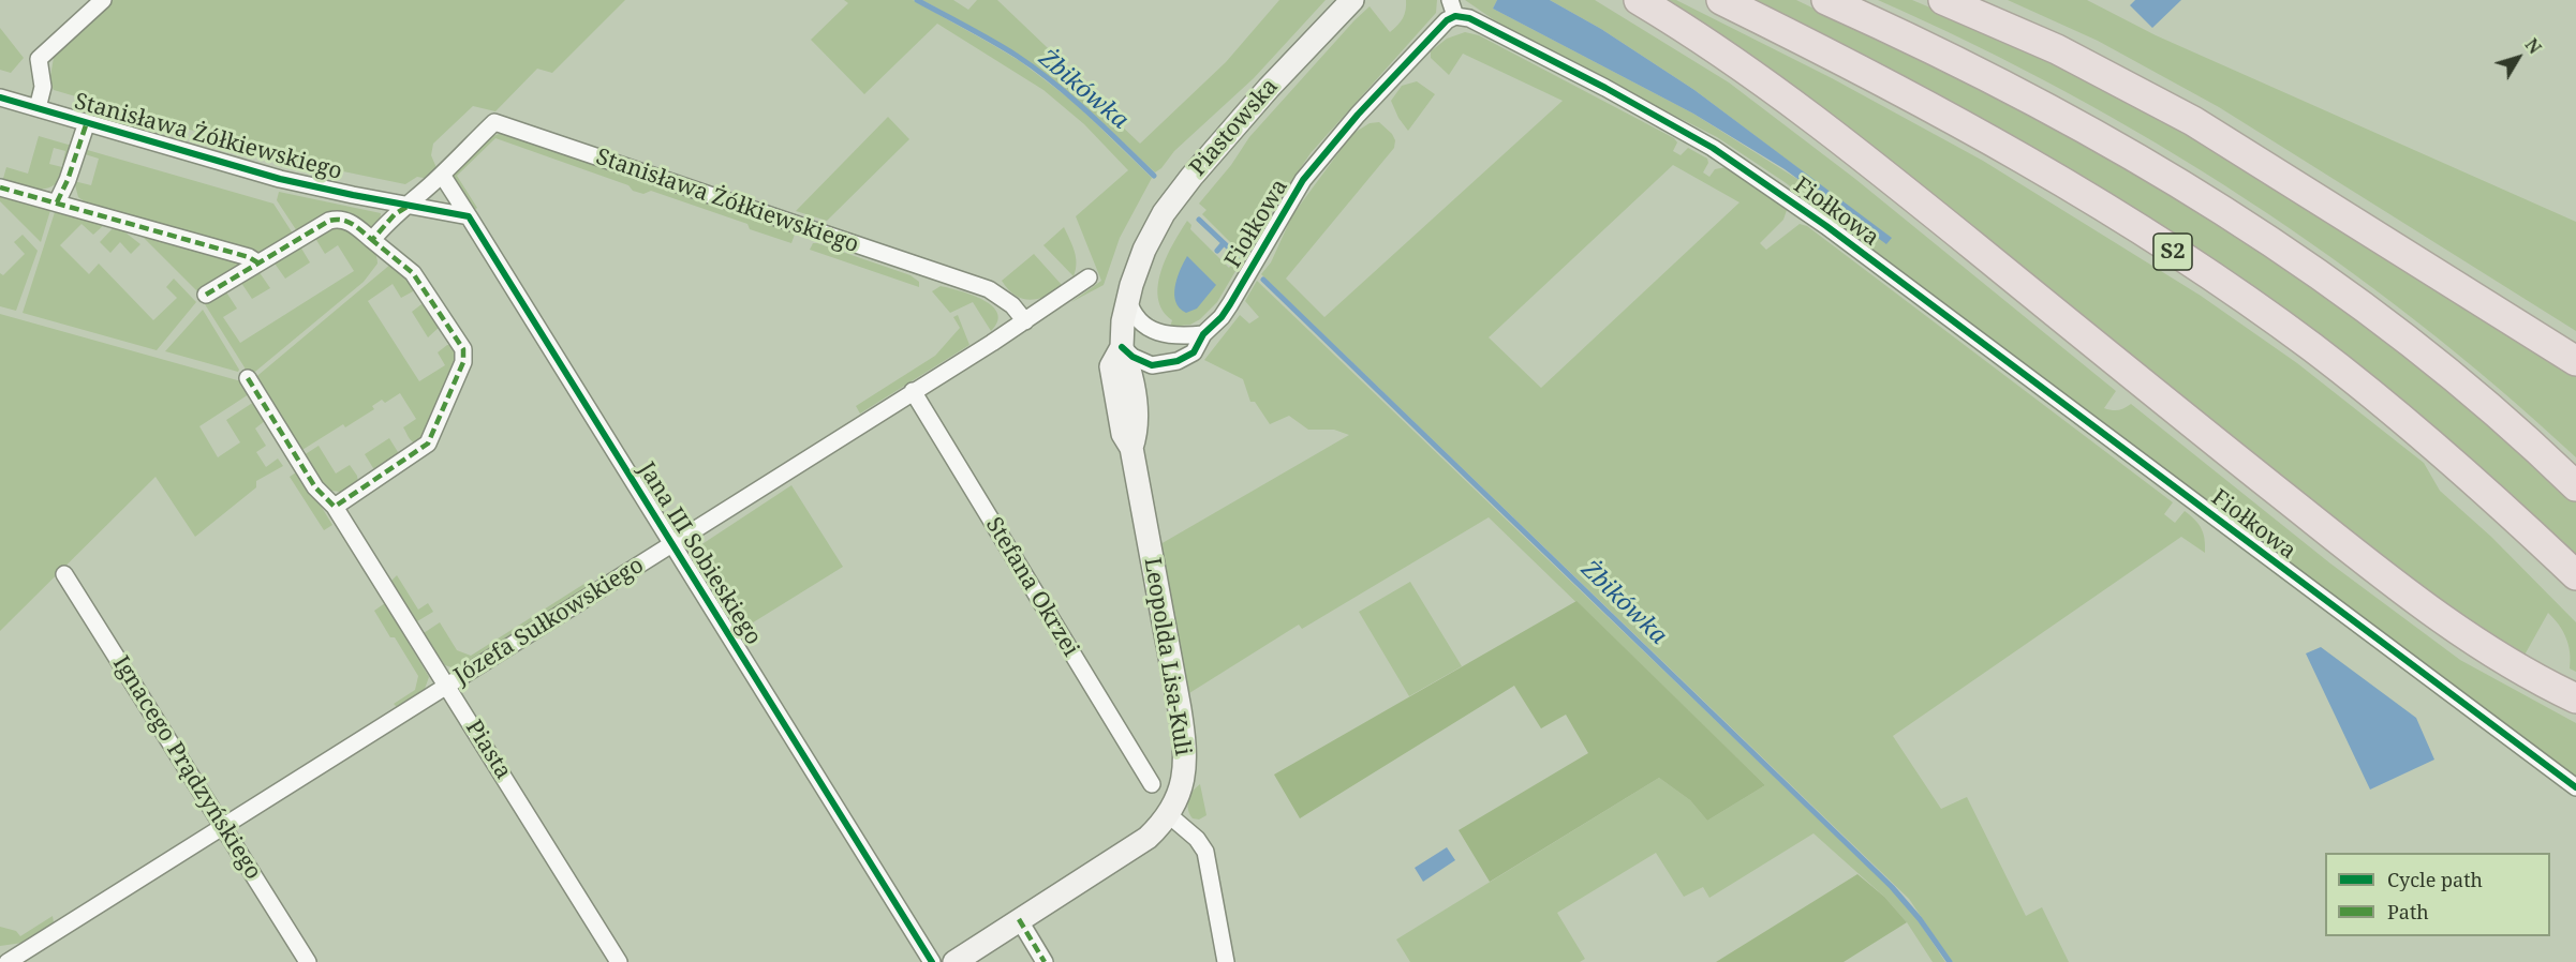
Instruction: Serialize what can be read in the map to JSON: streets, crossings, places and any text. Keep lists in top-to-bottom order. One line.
{"streets":{"highway":["S2"],"street":["Piastowska","Stanisława Żółkiewskiego","Fiołkowa","Jana III Sobieskiego","Stefana Okrzei","Józefa Sułkowskiego","Leopolda Lisa-Kuli","Piasta","Ignacego Prądzyńskiego"]},"crossings":[["Piastowska","Leopolda Lisa-Kuli"],["Stanisława Żółkiewskiego","Jana III Sobieskiego"],["Stanisława Żółkiewskiego","Józefa Sułkowskiego"],["Fiołkowa","Leopolda Lisa-Kuli"],["Jana III Sobieskiego","Józefa Sułkowskiego"],["Stefana Okrzei","Józefa Sułkowskiego"],["Józefa Sułkowskiego","Piasta"],["Józefa Sułkowskiego","Ignacego Prądzyńskiego"]],"water":["Żbikówka"],"legend":["Cycle path","Path"],"north":"top right"}
